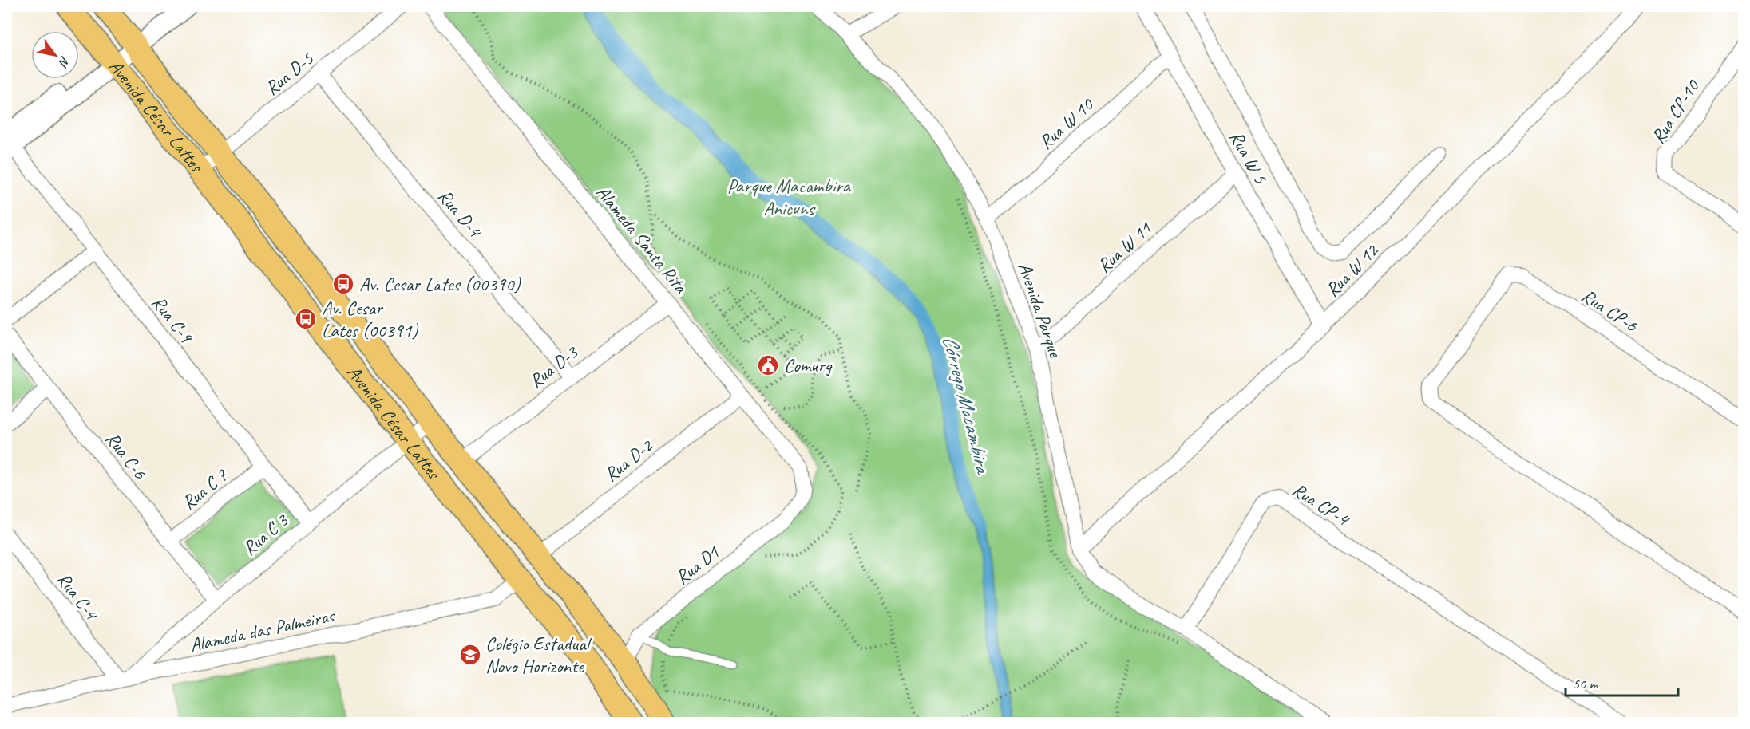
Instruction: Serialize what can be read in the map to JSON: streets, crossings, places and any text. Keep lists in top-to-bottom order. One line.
{"streets":{"main road":["Avenida César Lattes"],"street":["Rua D-5","Rua CP-10","Rua W 10","Rua W 5","Rua D-4","Alameda Santa Rita","Rua W 11","Rua W 12","Avenida Parque","Rua CP-6","Rua C-9","Rua D-3","Rua C-6","Rua D-2","Rua C 7","Rua CP-4","Rua C 3","Rua D1","Rua C-4","Alameda das Palmeiras"]},"crossings":[["Rua D-5","Avenida César Lattes"],["Rua D-5","Rua D-4"],["Avenida César Lattes","Rua D-3"],["Avenida César Lattes","Rua D-2"],["Avenida César Lattes","Rua C 3"],["Avenida César Lattes","Rua D1"],["Avenida César Lattes","Alameda das Palmeiras"],["Rua W 10","Rua W 5"],["Rua W 10","Avenida Parque"],["Rua W 5","Rua W 11"],["Rua W 5","Rua W 12"],["Rua D-4","Rua D-3"],["Alameda Santa Rita","Rua D-3"],["Alameda Santa Rita","Rua D-2"],["Alameda Santa Rita","Rua D1"],["Rua W 11","Avenida Parque"],["Rua W 12","Avenida Parque"],["Avenida Parque","Rua CP-4"],["Rua C-9","Rua C 7"],["Rua C-9","Rua C 3"],["Rua C-6","Rua C 7"],["Rua C-6","Rua C 3"],["Rua C 3","Rua C-4"],["Rua C 3","Alameda das Palmeiras"],["Rua C-4","Alameda das Palmeiras"]],"water":["Córrego Macambira"],"parks":["Parque Macambira Anicuns"],"places":{"bus stop":["Av. Cesar Lates (00390)","Av. Cesar Lates (00391)"],"public building":["Comurg"],"school or university":["Colégio Estadual Novo Horizonte"]},"scale_bar":"50 m","north":"bottom right"}
